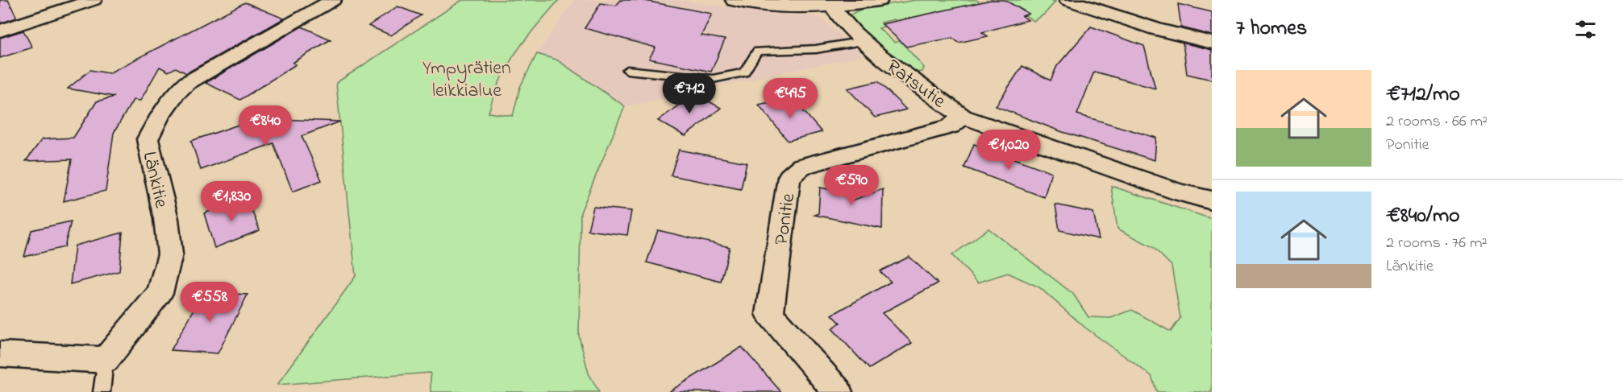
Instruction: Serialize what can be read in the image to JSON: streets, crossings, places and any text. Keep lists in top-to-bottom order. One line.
{"streets":{"street":["Ratsutie","Länkitie","Ponitie"]},"crossings":[["Ratsutie","Ponitie"]],"parks":["Ympyrätien leikkialue"],"page":{"heading":"7 homes","list":[{"name":"€712/mo","note":"2 rooms · 66 m² · Ponitie"},{"name":"€840/mo","note":"2 rooms · 76 m² · Länkitie"}],"price":["€712","€495","€840","€1,020","€590","€1,830","€558"]}}
